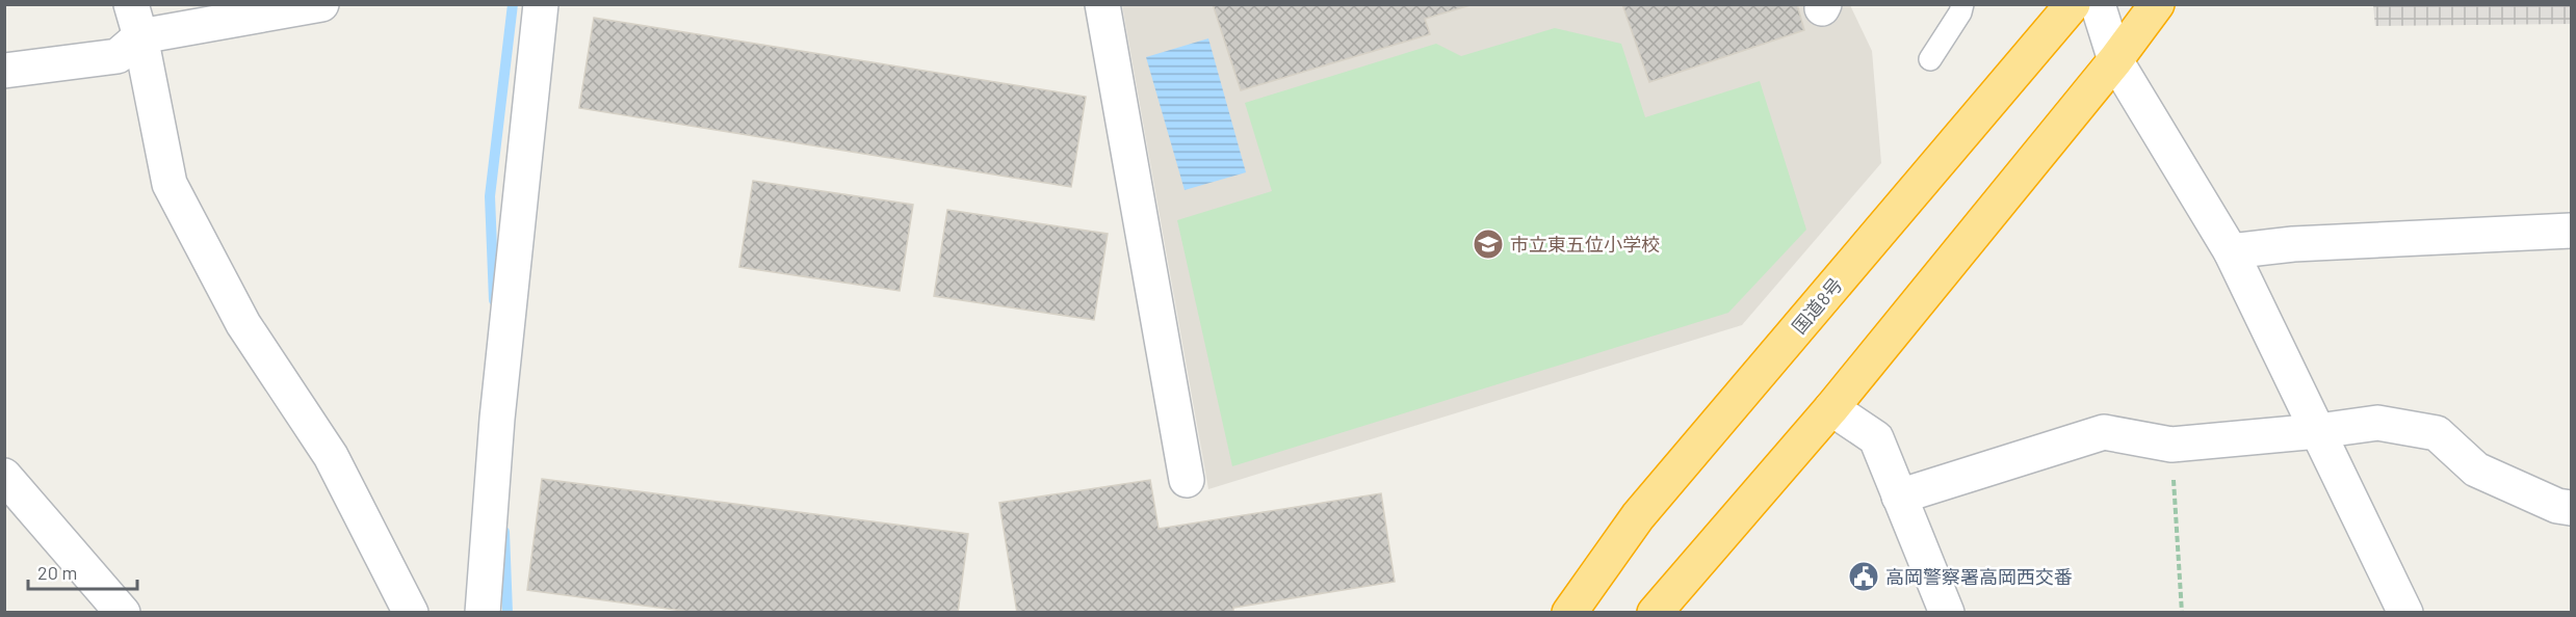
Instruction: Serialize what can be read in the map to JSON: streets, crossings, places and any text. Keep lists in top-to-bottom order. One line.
{"streets":{"highway":["国道8号"]},"places":{"school or university":["市立東五位小学校"],"public building":["高岡警察署高岡西交番"]},"scale_bar":"20 m"}
